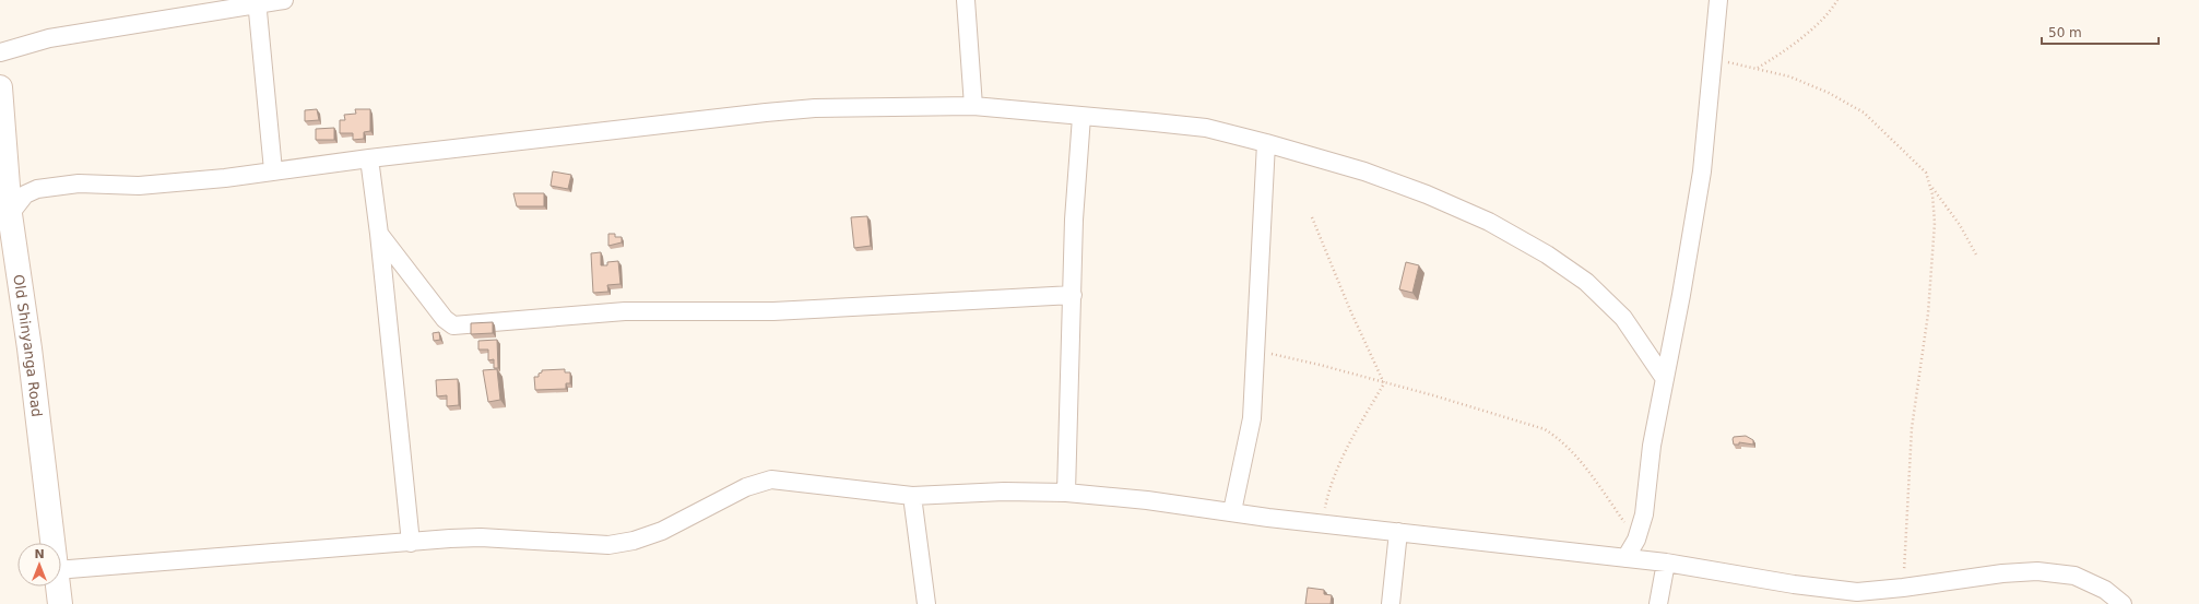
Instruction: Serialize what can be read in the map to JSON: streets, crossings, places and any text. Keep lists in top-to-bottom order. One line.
{"streets":{"main road":["Old Shinyanga Road"]},"scale_bar":"50 m","north":"top"}
